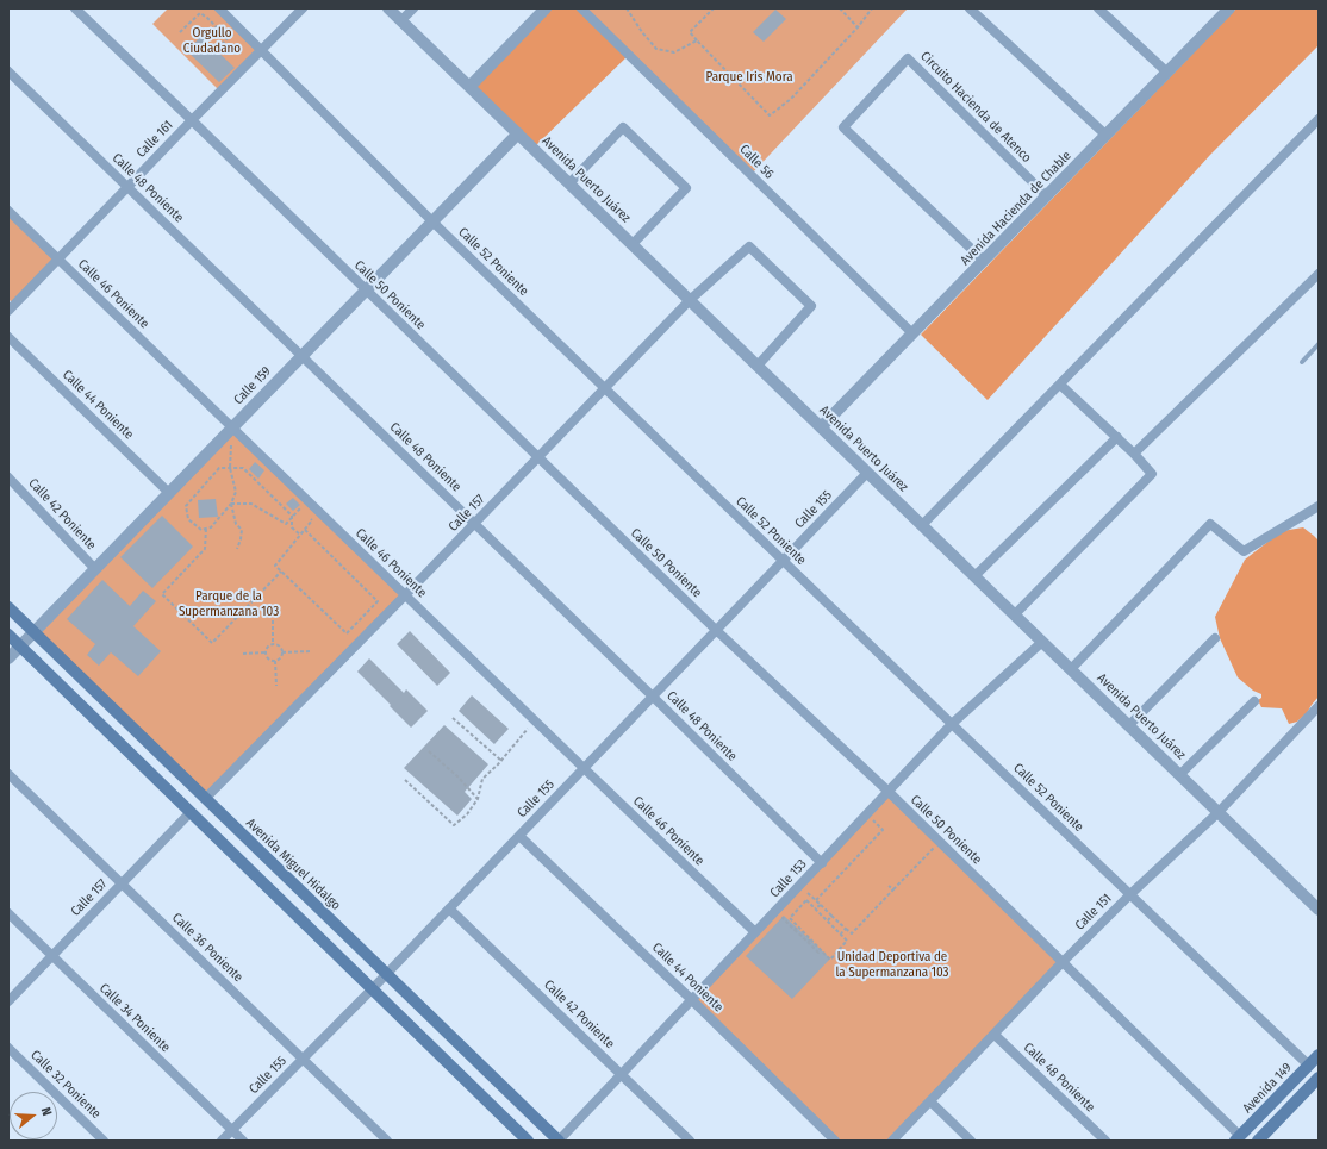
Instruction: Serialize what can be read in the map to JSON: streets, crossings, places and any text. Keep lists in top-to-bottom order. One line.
{"streets":{"main road":["Avenida Miguel Hidalgo","Avenida 149"],"street":["Circuito Hacienda de Atenco","Calle 161","Calle 56","Avenida Puerto Juárez","Calle 48 Poniente","Avenida Hacienda de Chable","Calle 52 Poniente","Calle 46 Poniente","Calle 50 Poniente","Calle 159","Calle 44 Poniente","Calle 155","Calle 157","Calle 42 Poniente","Calle 153","Calle 151","Calle 36 Poniente","Calle 34 Poniente","Calle 32 Poniente"]},"crossings":[["Circuito Hacienda de Atenco","Avenida Hacienda de Chable"],["Calle 161","Calle 48 Poniente"],["Calle 161","Calle 52 Poniente"],["Calle 161","Calle 46 Poniente"],["Calle 161","Calle 50 Poniente"],["Calle 56","Avenida Hacienda de Chable"],["Avenida Puerto Juárez","Avenida Hacienda de Chable"],["Avenida Puerto Juárez","Calle 159"],["Avenida Puerto Juárez","Calle 155"],["Avenida Puerto Juárez","Calle 157"],["Avenida Puerto Juárez","Calle 153"],["Avenida Puerto Juárez","Calle 151"],["Calle 48 Poniente","Calle 159"],["Calle 48 Poniente","Calle 155"],["Calle 48 Poniente","Calle 157"],["Calle 48 Poniente","Calle 153"],["Calle 48 Poniente","Calle 151"],["Calle 52 Poniente","Calle 159"],["Calle 52 Poniente","Calle 155"],["Calle 52 Poniente","Calle 157"],["Calle 52 Poniente","Calle 153"],["Calle 52 Poniente","Calle 151"],["Calle 52 Poniente","Avenida 149"],["Calle 46 Poniente","Calle 159"],["Calle 46 Poniente","Calle 155"],["Calle 46 Poniente","Calle 157"],["Calle 46 Poniente","Calle 153"],["Calle 50 Poniente","Calle 159"],["Calle 50 Poniente","Calle 155"],["Calle 50 Poniente","Calle 157"],["Calle 50 Poniente","Calle 153"],["Calle 50 Poniente","Calle 151"],["Calle 50 Poniente","Avenida 149"],["Calle 159","Calle 44 Poniente"],["Calle 159","Calle 42 Poniente"],["Calle 159","Avenida Miguel Hidalgo"],["Calle 44 Poniente","Calle 155"],["Calle 44 Poniente","Calle 153"],["Calle 155","Calle 42 Poniente"],["Calle 155","Avenida Miguel Hidalgo"],["Calle 155","Calle 36 Poniente"],["Calle 155","Calle 34 Poniente"],["Calle 157","Avenida Miguel Hidalgo"],["Calle 157","Calle 36 Poniente"],["Calle 157","Calle 34 Poniente"],["Calle 42 Poniente","Calle 153"],["Avenida Miguel Hidalgo","Calle 153"]],"parks":["Orgullo Ciudadano","Parque Iris Mora","Parque de la Supermanzana 103","Unidad Deportiva de la Supermanzana 103"],"north":"right"}
